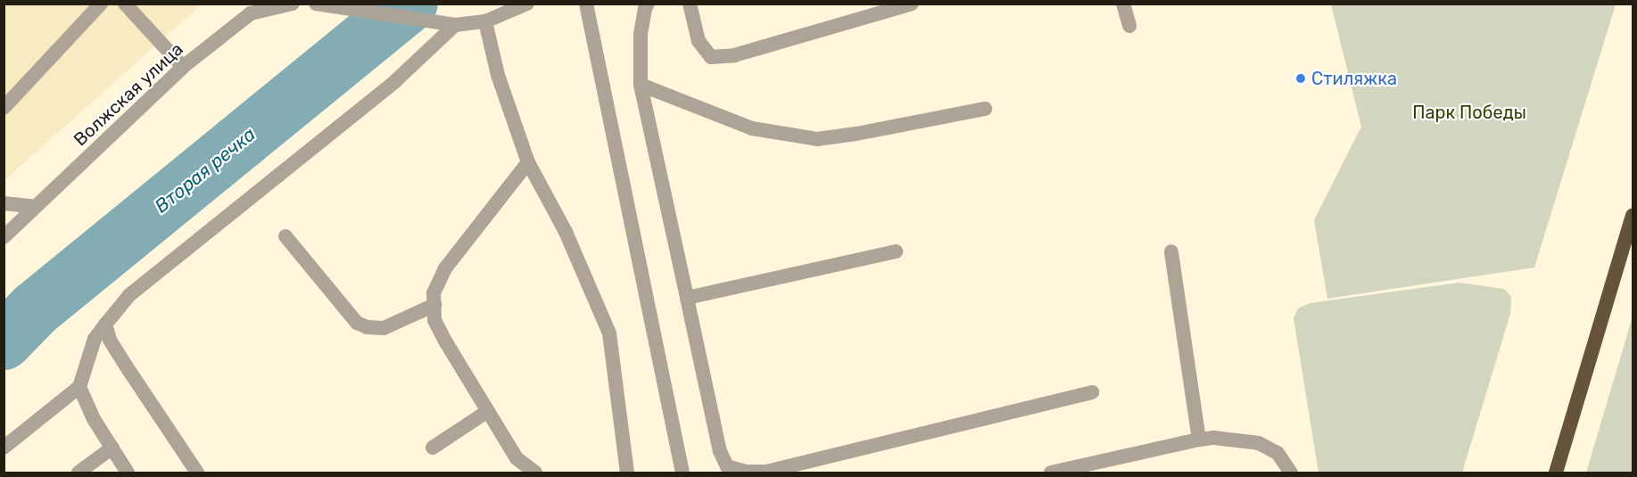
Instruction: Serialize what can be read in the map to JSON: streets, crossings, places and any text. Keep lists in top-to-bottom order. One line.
{"streets":{"street":["Волжская улица"]},"water":["Вторая речка"],"parks":["Парк Победы"],"places":["Стиляжка"]}
